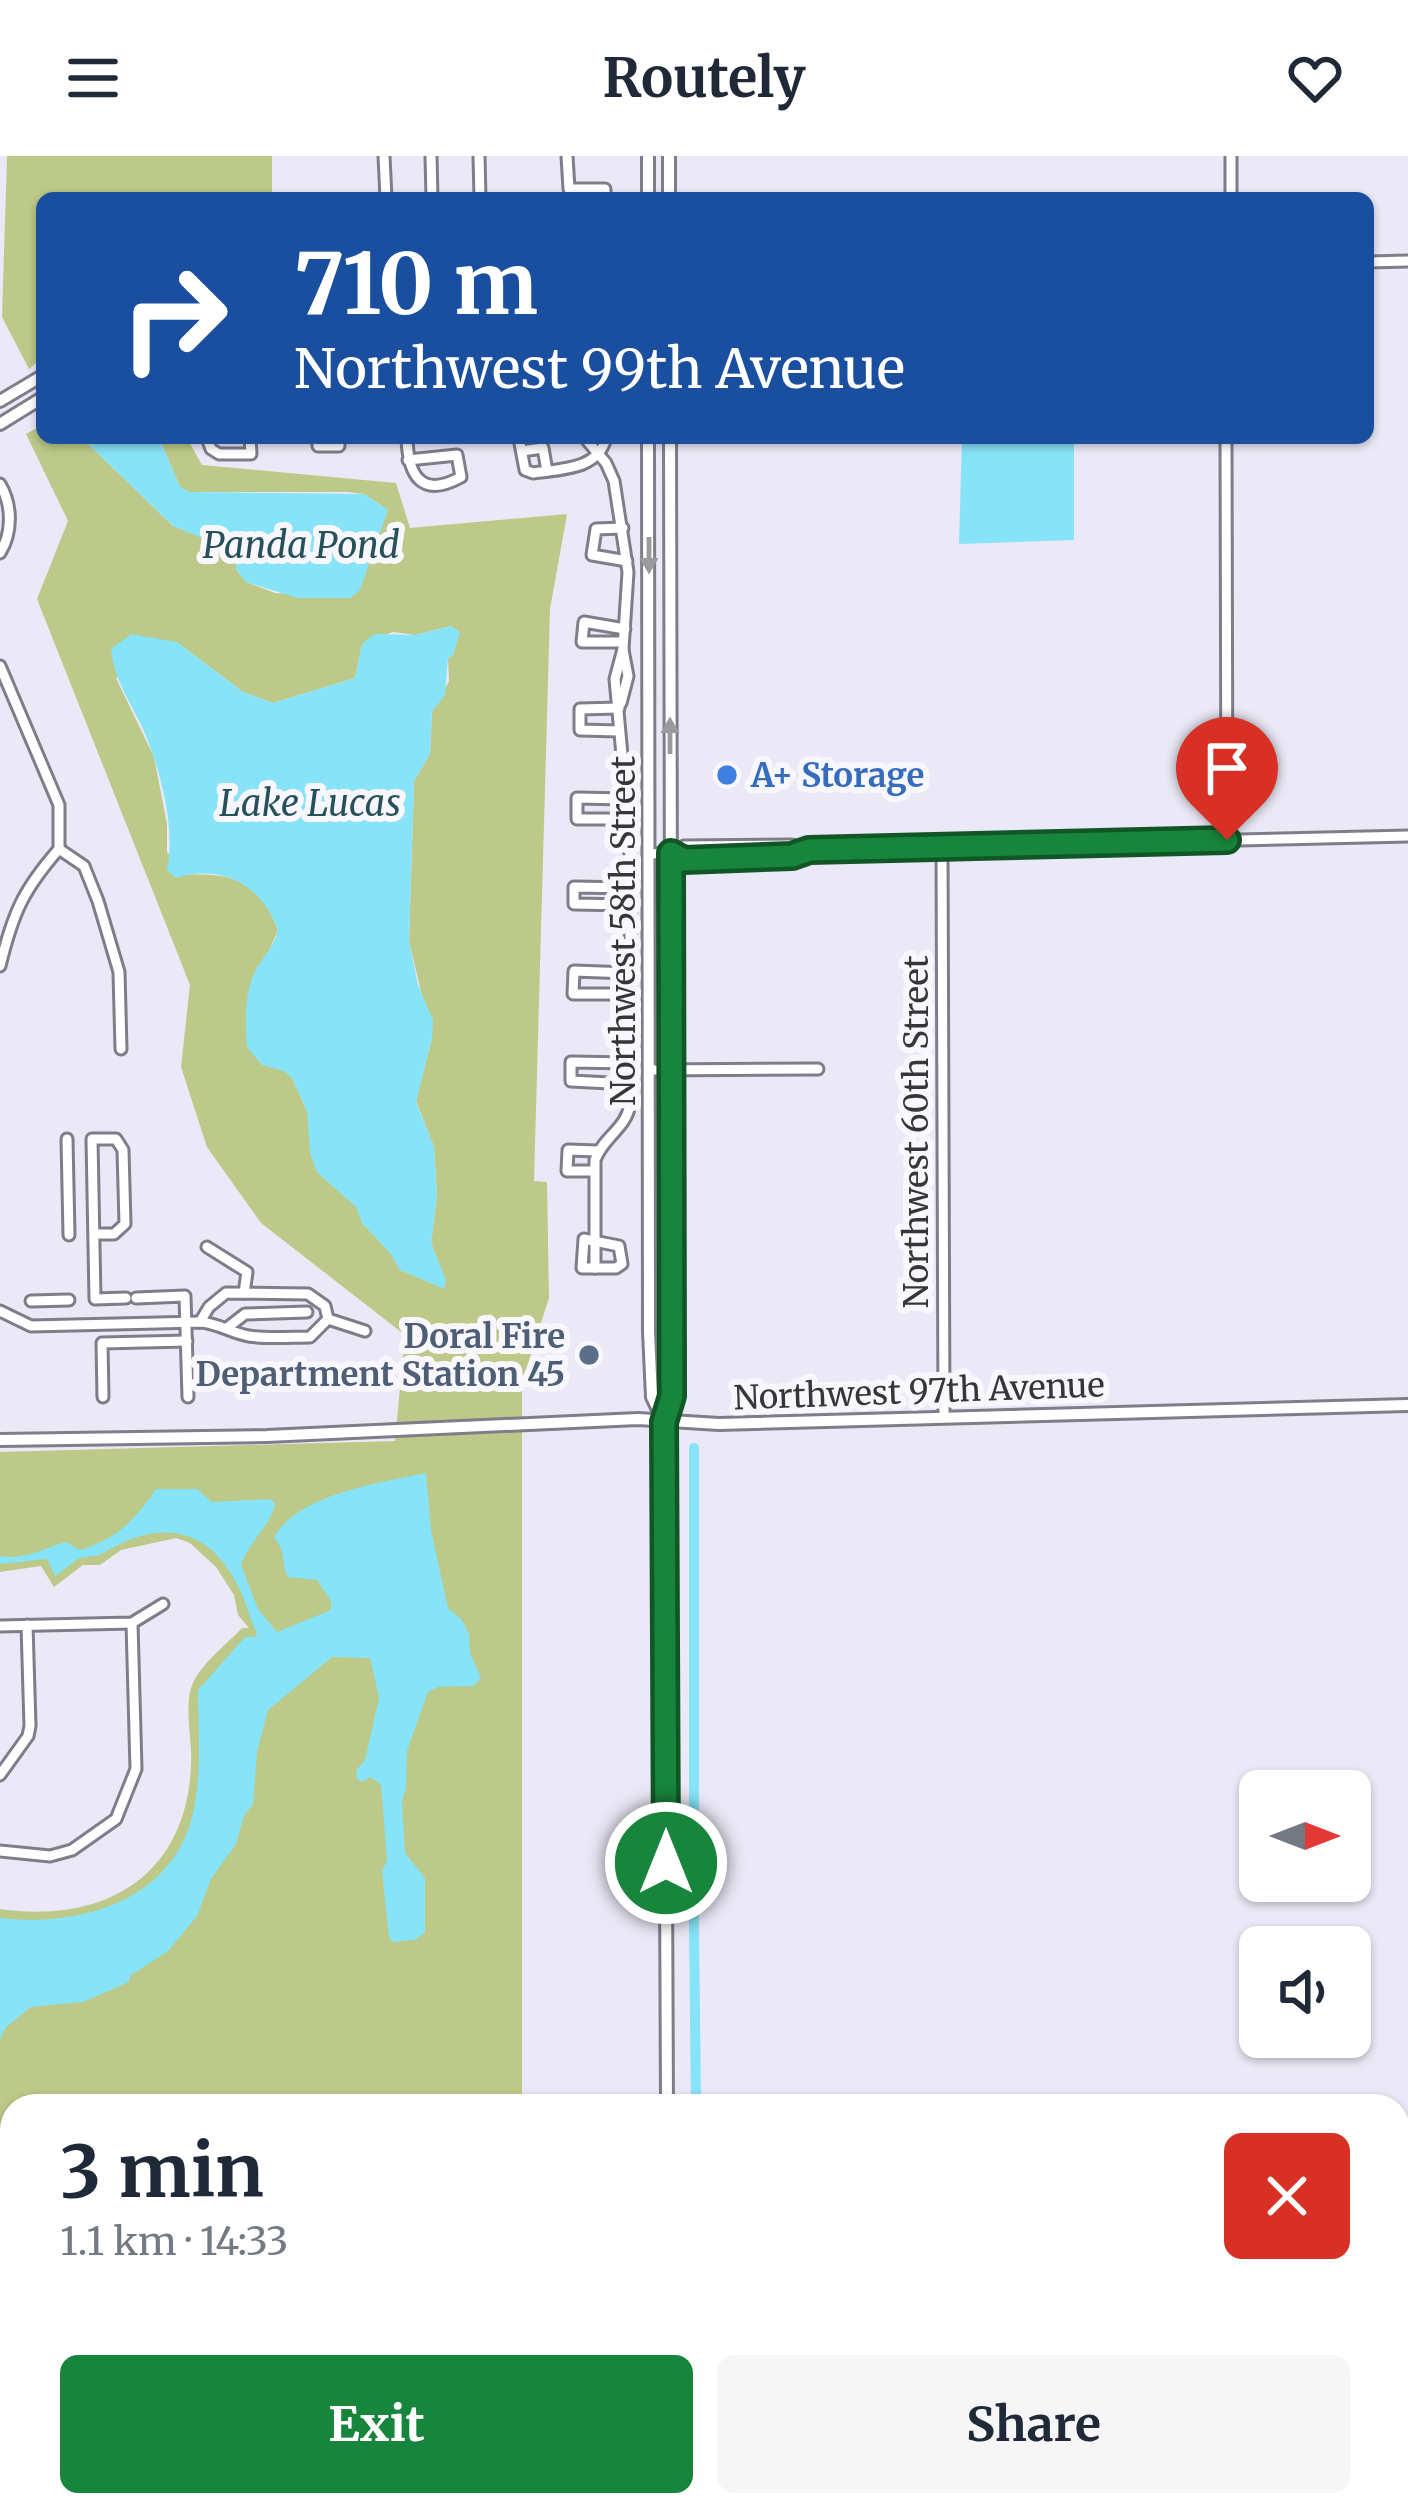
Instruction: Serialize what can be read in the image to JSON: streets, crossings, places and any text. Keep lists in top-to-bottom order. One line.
{"streets":{"street":["Northwest 58th Street","Northwest 60th Street","Northwest 97th Avenue"]},"crossings":[["Northwest 58th Street","Northwest 97th Avenue"],["Northwest 60th Street","Northwest 97th Avenue"]],"water":["Panda Pond","Lake Lucas"],"places":["A+ Storage","Doral Fire Department Station 45"],"north":"right","page":{"header":"Routely","turn":["710 m","Northwest 99th Avenue"],"heading":["3 min","1.1 km · 14:33"],"buttons":["Exit","Share"]}}
